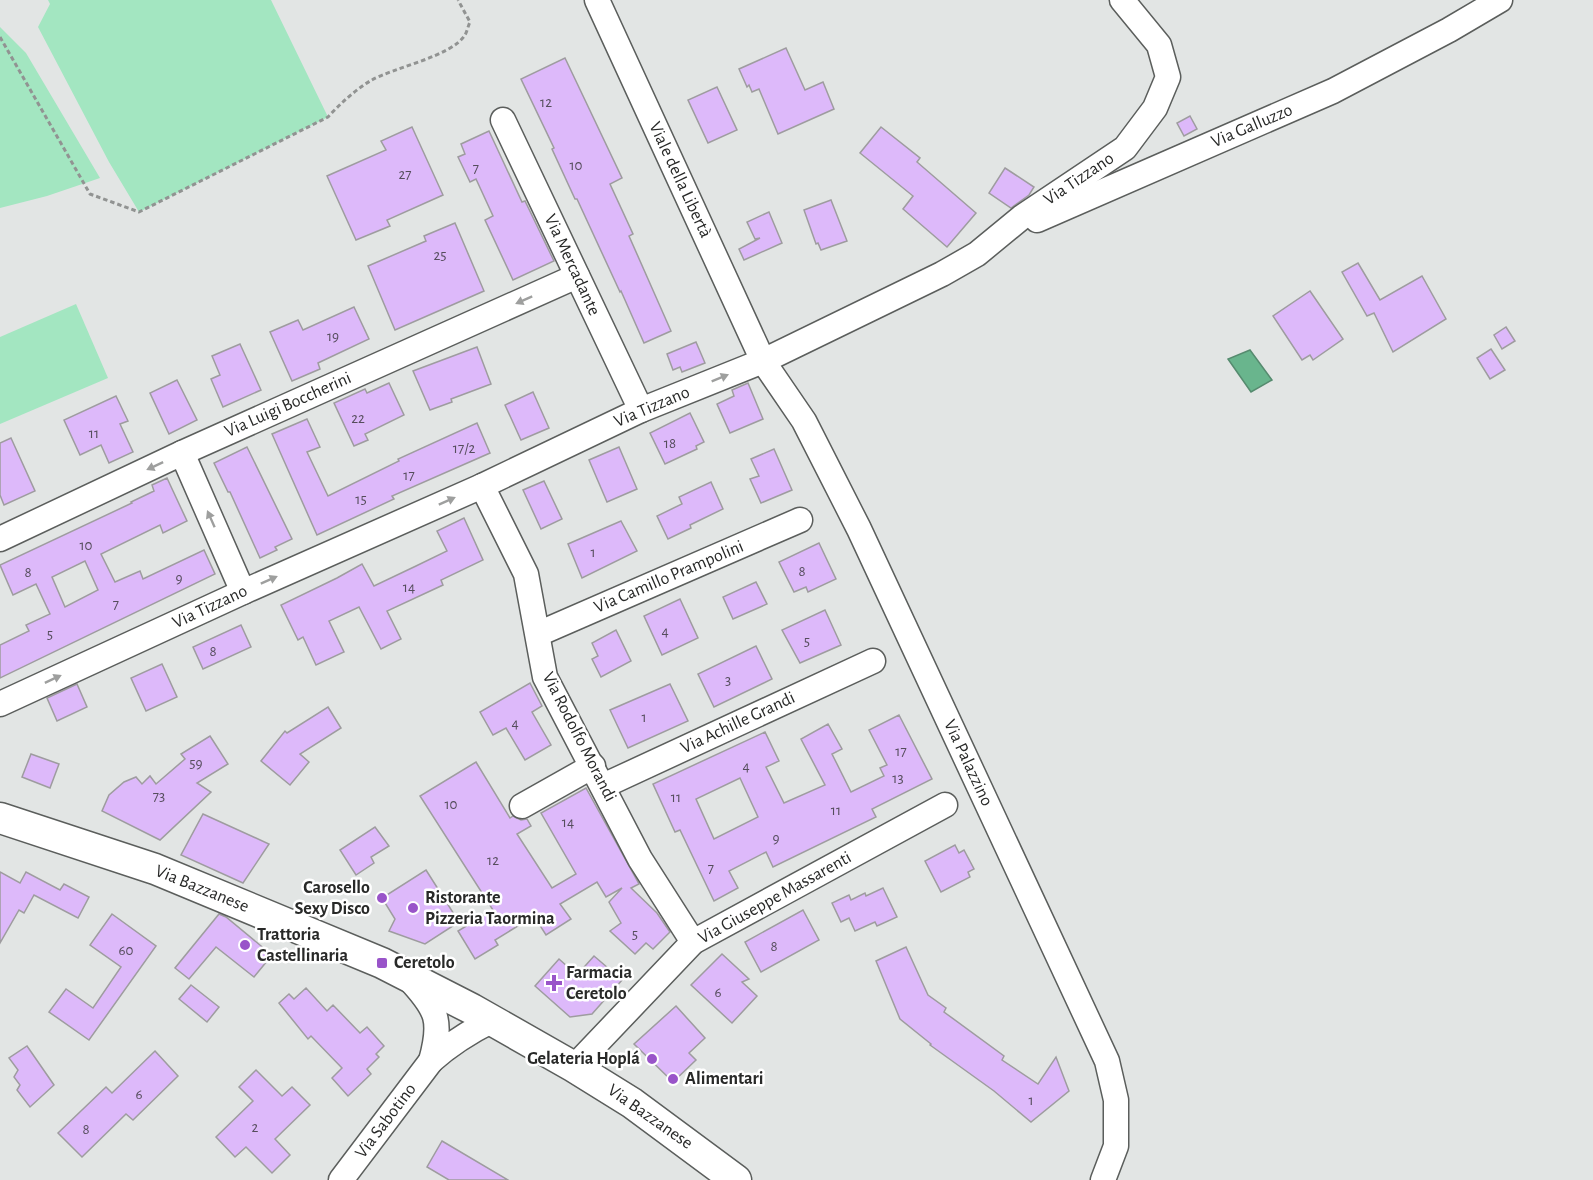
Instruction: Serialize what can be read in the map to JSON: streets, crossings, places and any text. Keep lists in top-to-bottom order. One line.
{"streets":{"main road":["Via Bazzanese"],"street":["Via Galluzzo","Via Tizzano","Viale della Libertà","Via Mercadante","Via Luigi Boccherini","Via Camillo Prampolini","Via Achille Grandi","Via Rodolfo Morandi","Via Palazzino","Via Giuseppe Massarenti","Via Sabotino"]},"crossings":[["Via Galluzzo","Via Tizzano"],["Via Tizzano","Viale della Libertà"],["Via Tizzano","Via Mercadante"],["Via Tizzano","Via Rodolfo Morandi"],["Via Tizzano","Via Palazzino"],["Viale della Libertà","Via Palazzino"],["Via Mercadante","Via Luigi Boccherini"],["Via Camillo Prampolini","Via Rodolfo Morandi"],["Via Achille Grandi","Via Rodolfo Morandi"],["Via Rodolfo Morandi","Via Giuseppe Massarenti"],["Via Bazzanese","Via Giuseppe Massarenti"]],"one_way":["Via Tizzano","Via Luigi Boccherini"],"places":{"other":["Carosello Sexy Disco","Ristorante Pizzeria Taormina","Trattoria Castellinaria","Gelateria Hoplá","Alimentari"],"transit":["Ceretolo"],"health":["Farmacia Ceretolo"]},"house_numbers":["12","10","7","27","25","19","22","11","18","17/2","17","15","10","1","8","8","9","14","7","4","5","5","8","3","1","4","17","59","4","13","73","11","10","11","14","9","12","7","5","8","60","6","6","1","2","8"]}
